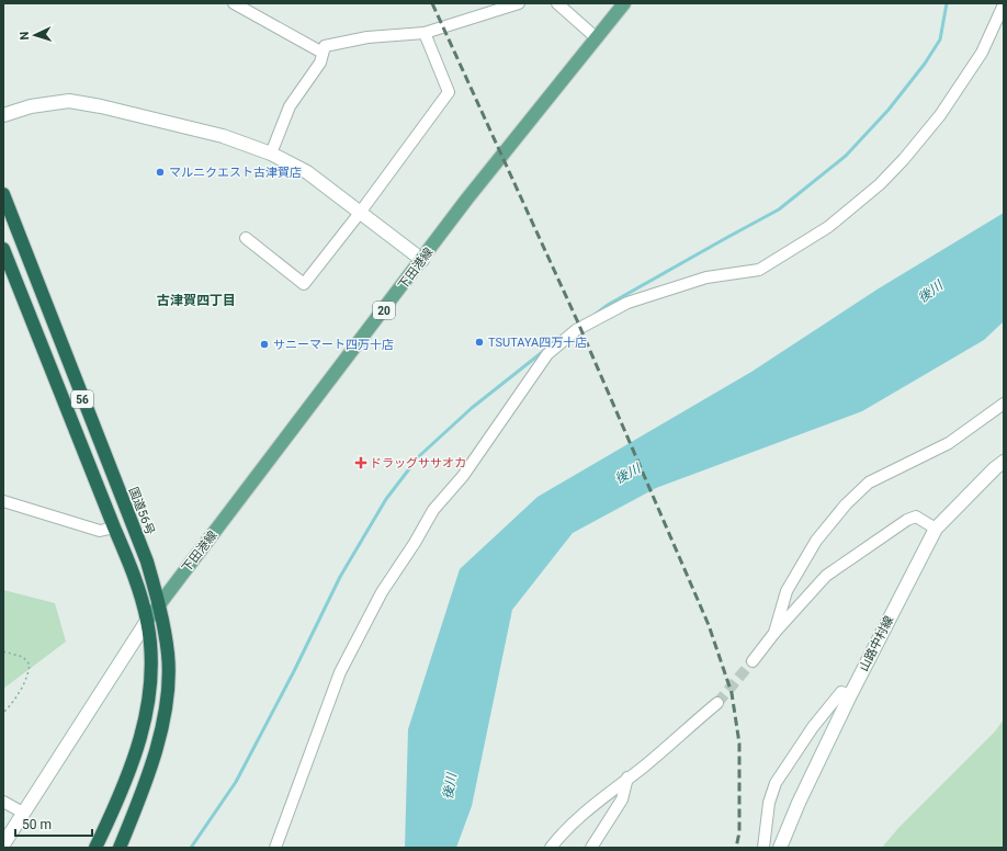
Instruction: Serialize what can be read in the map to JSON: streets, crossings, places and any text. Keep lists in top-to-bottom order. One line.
{"streets":{"highway":["56","国道56号"],"main road":["下田港線","20"],"street":["山路中村線"]},"crossings":[["下田港線","56"],["下田港線","国道56号"]],"districts":["古津賀四丁目"],"water":["後川"],"places":{"other":["マルニクエスト古津賀店","TSUTAYA四万十店","サニーマート四万十店"],"health":["ドラッグササオカ"]},"scale_bar":"50 m","north":"left"}
